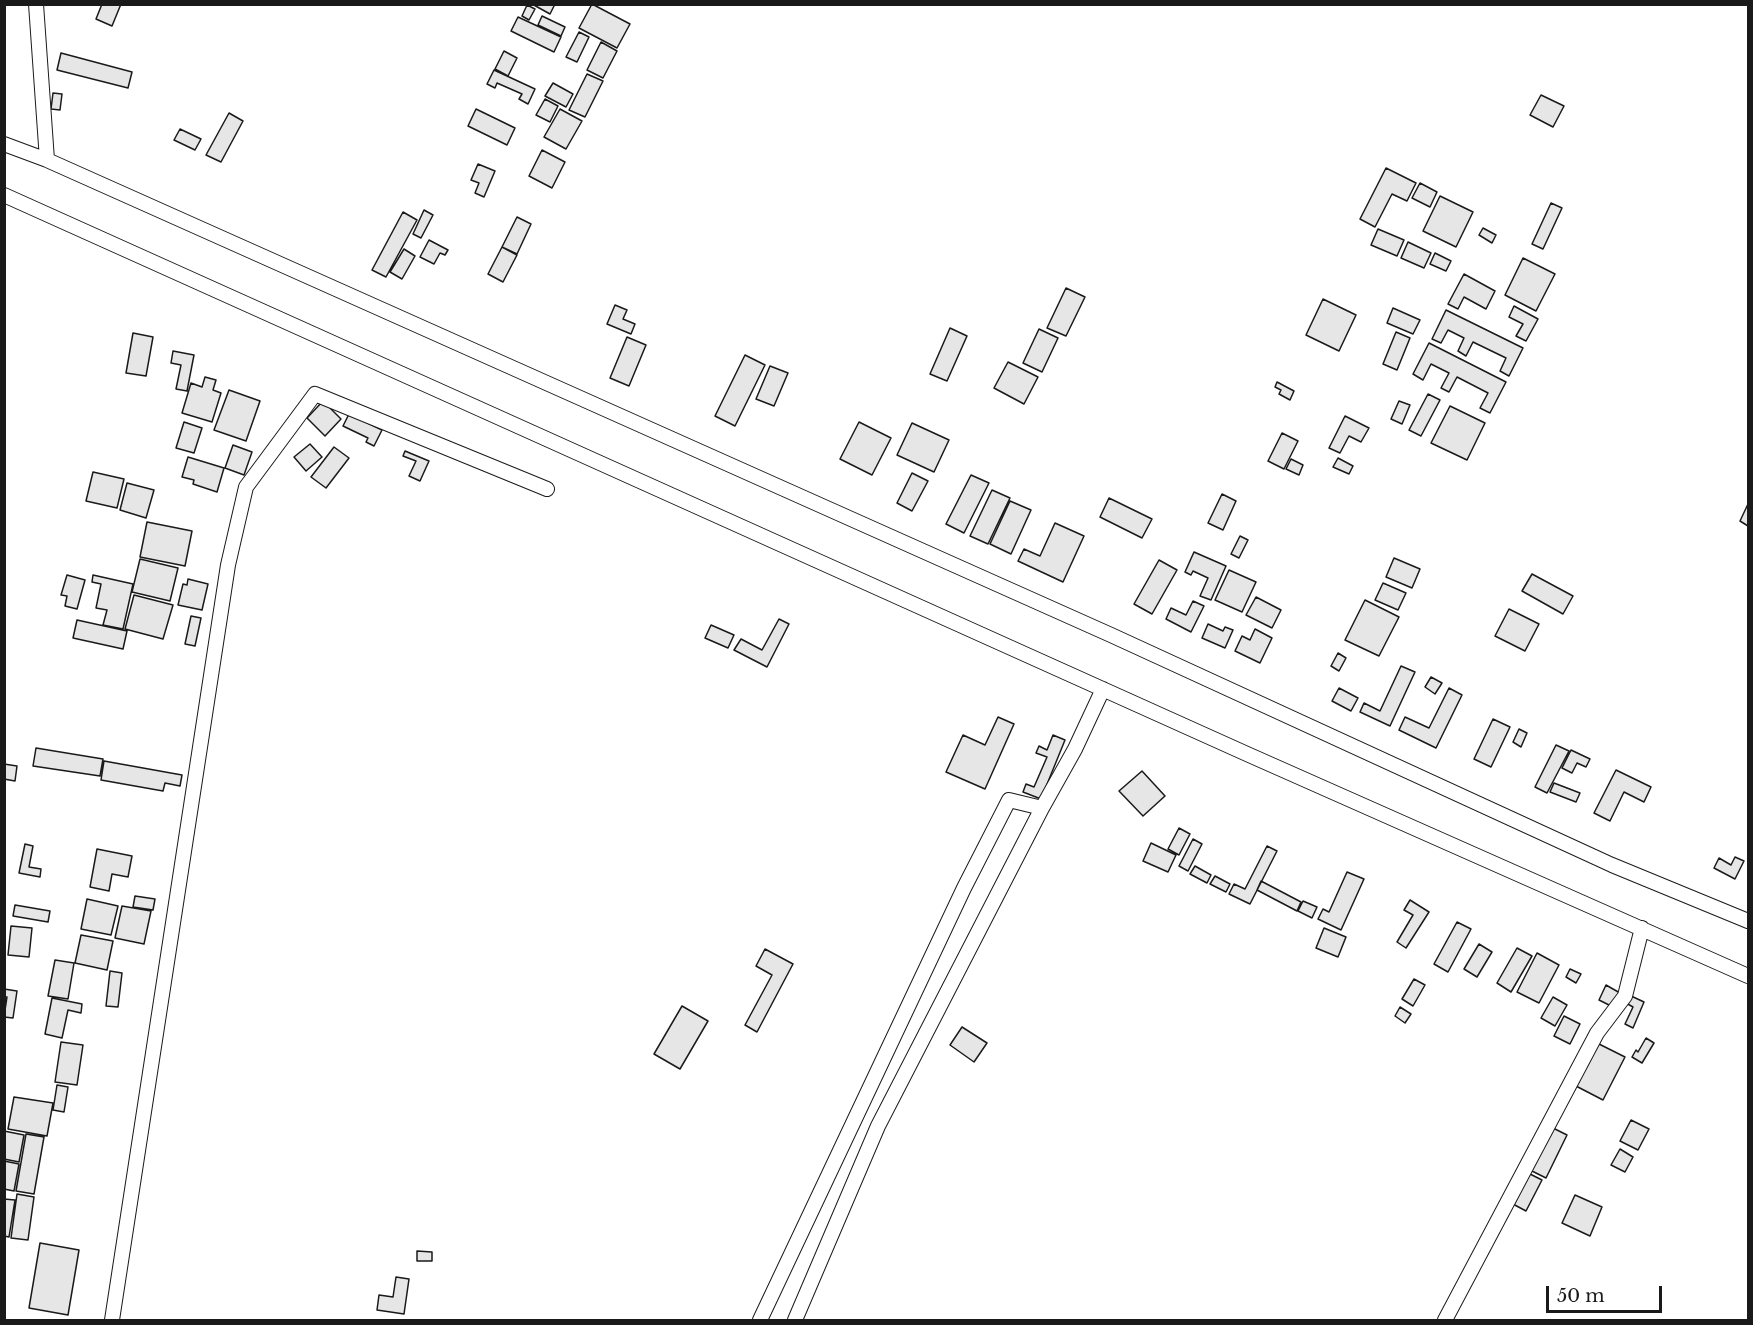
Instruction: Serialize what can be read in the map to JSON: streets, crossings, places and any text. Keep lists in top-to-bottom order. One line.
{"scale_bar":"50 m"}
